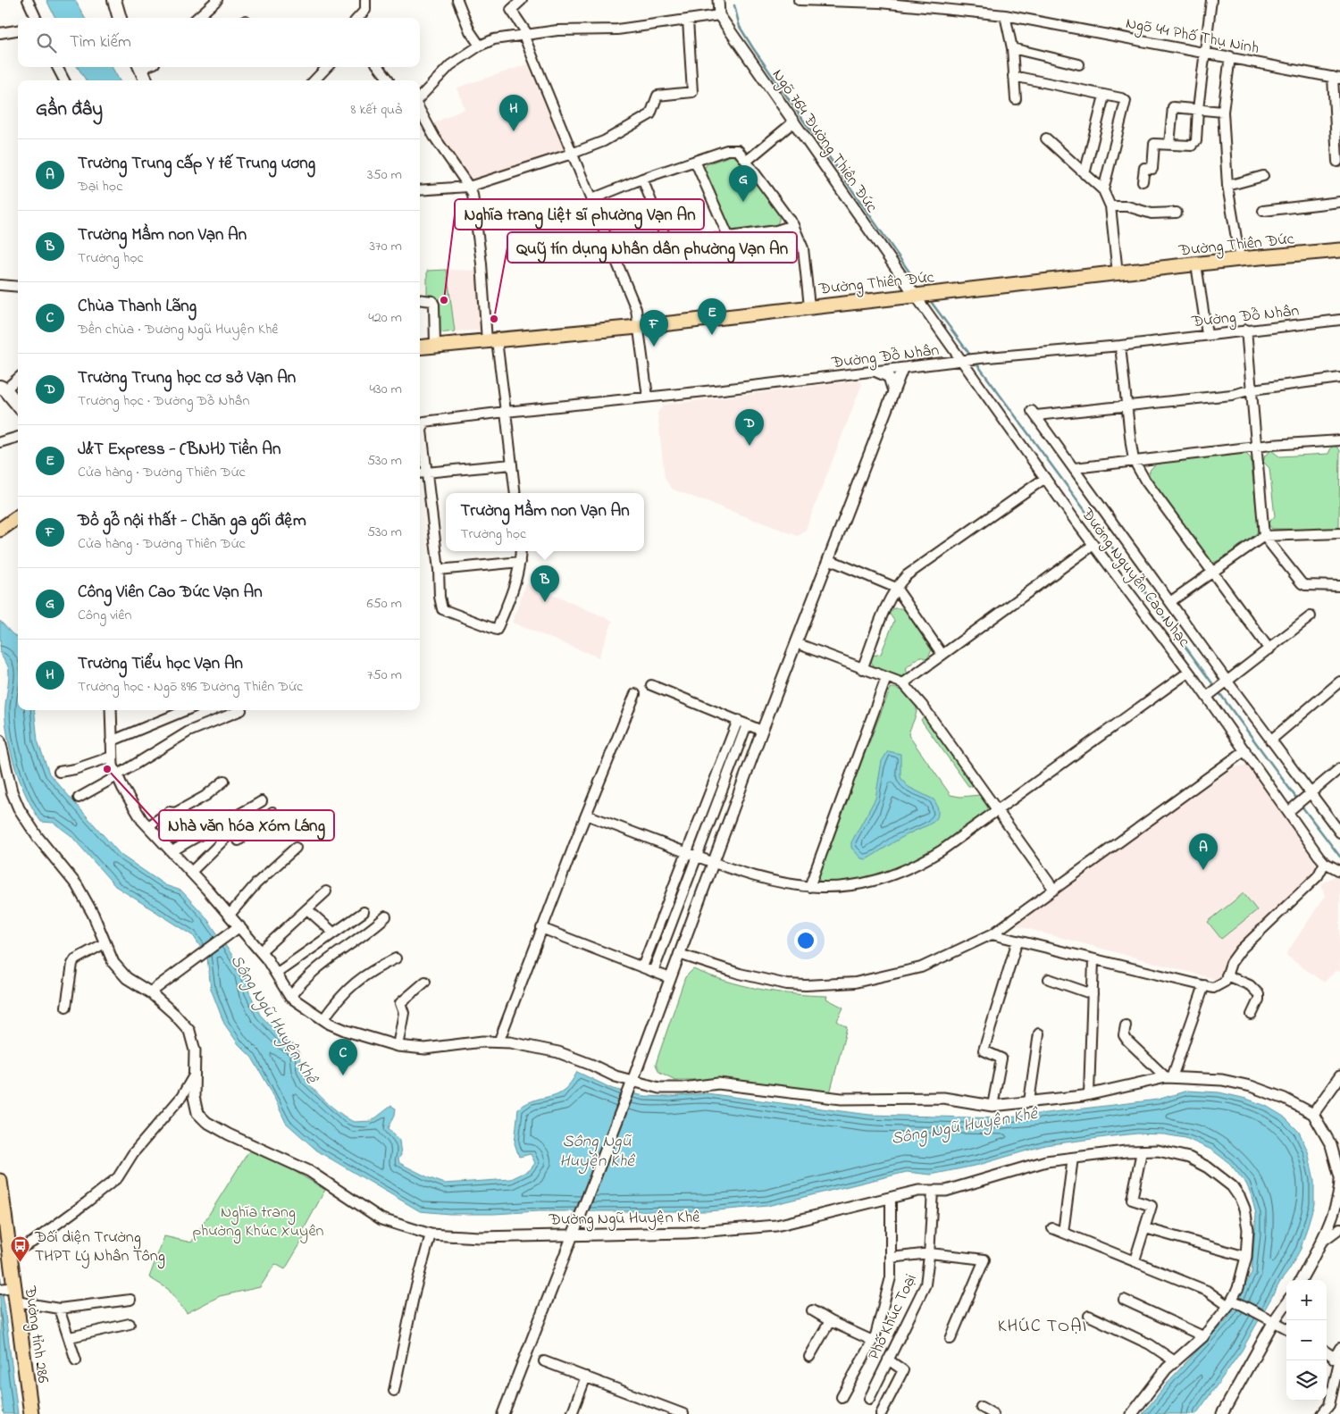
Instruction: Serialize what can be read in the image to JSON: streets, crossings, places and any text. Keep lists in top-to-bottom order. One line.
{"streets":{"main road":["Đường Thiên Đức","Đường tỉnh 286"],"street":["Ngõ 44 Phố Thụ Ninh","Ngõ 764 Đường Thiên Đức","Đường Đỗ Nhân","Đường Nguyễn Cao Nhạc","Đường Ngũ Huyện Khê","Phố Khúc Toại"]},"crossings":[["Ngõ 764 Đường Thiên Đức","Đường Thiên Đức"],["Ngõ 764 Đường Thiên Đức","Đường Nguyễn Cao Nhạc"],["Đường Thiên Đức","Đường Nguyễn Cao Nhạc"],["Đường Đỗ Nhân","Đường Nguyễn Cao Nhạc"],["Đường Ngũ Huyện Khê","Phố Khúc Toại"]],"districts":["KHÚC TOẠI"],"water":["Sông Ngũ Huyện Khê"],"parks":["Nghĩa trang phường Khúc Xuyên"],"places":{"other":["Nghĩa trang Liệt sĩ phường Vạn An","Quỹ tín dụng Nhân dân phường Vạn An","Nhà văn hóa Xóm Láng"],"bus stop":["Đối diện Trường THPT Lý Nhân Tông"]},"page":{"search":"Tìm kiếm","heading":["Gần đây","8 kết quả"],"pins":["H","G","E","F","D","B","A","C"],"list":[{"mark":"A","name":"Trường Trung cấp Y tế Trung ương","note":"Đại học","value":"350 m"},{"mark":"B","name":"Trường Mầm non Vạn An","note":"Trường học","value":"370 m"},{"mark":"C","name":"Chùa Thanh Lãng","note":"Đền chùa · Đường Ngũ Huyện Khê","value":"420 m"},{"mark":"D","name":"Trường Trung học cơ sở Vạn An","note":"Trường học · Đường Đỗ Nhân","value":"430 m"},{"mark":"E","name":"J&T Express - (BNH) Tiền An","note":"Cửa hàng · Đường Thiên Đức","value":"530 m"},{"mark":"F","name":"Đồ gỗ nội thất - Chăn ga gối đệm","note":"Cửa hàng · Đường Thiên Đức","value":"530 m"},{"mark":"G","name":"Công Viên Cao Đức Vạn An","note":"Công viên","value":"650 m"},{"mark":"H","name":"Trường Tiểu học Vạn An","note":"Trường học · Ngõ 896 Đường Thiên Đức","value":"750 m"}],"popup":["Trường Mầm non Vạn An","Trường học"],"map_buttons":["+","−"]}}
